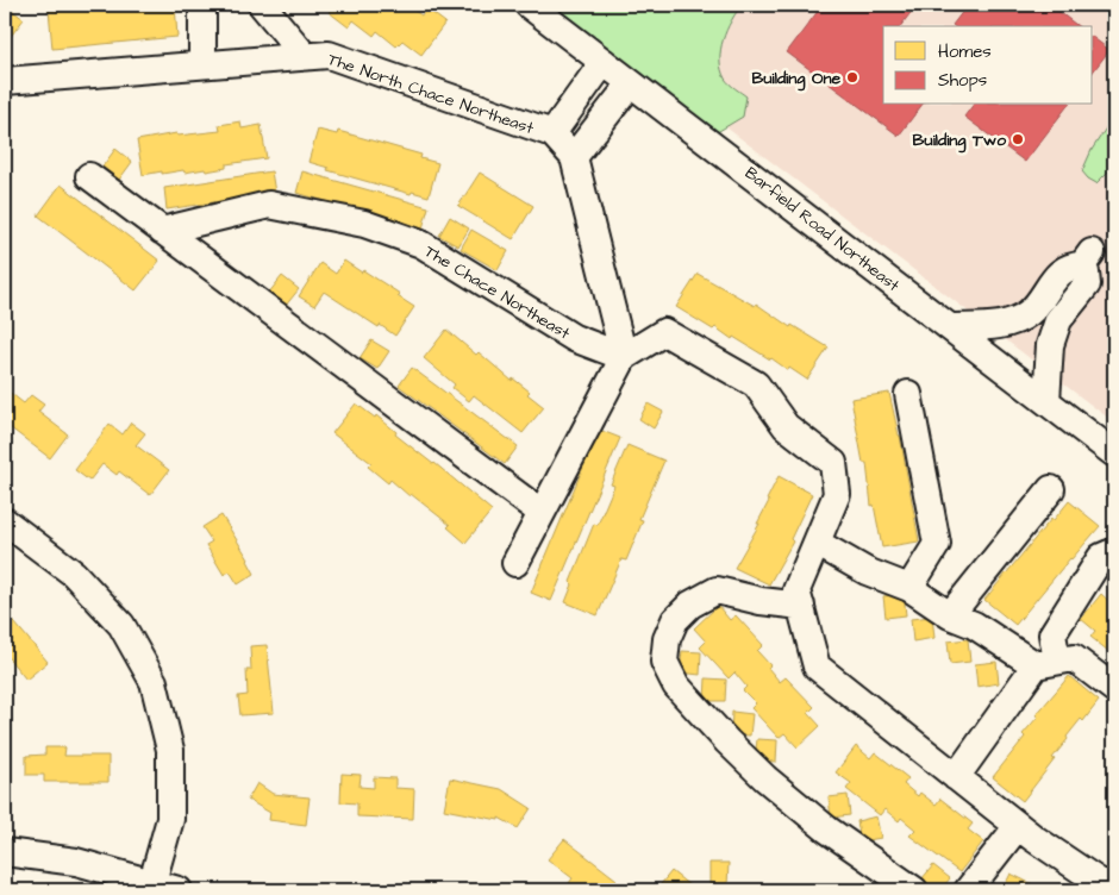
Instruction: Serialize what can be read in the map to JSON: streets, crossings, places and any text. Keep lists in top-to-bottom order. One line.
{"streets":{"street":["The North Chace Northeast","Barfield Road Northeast","The Chace Northeast"]},"places":["Building One","Building Two"],"legend":["Homes","Shops"]}
